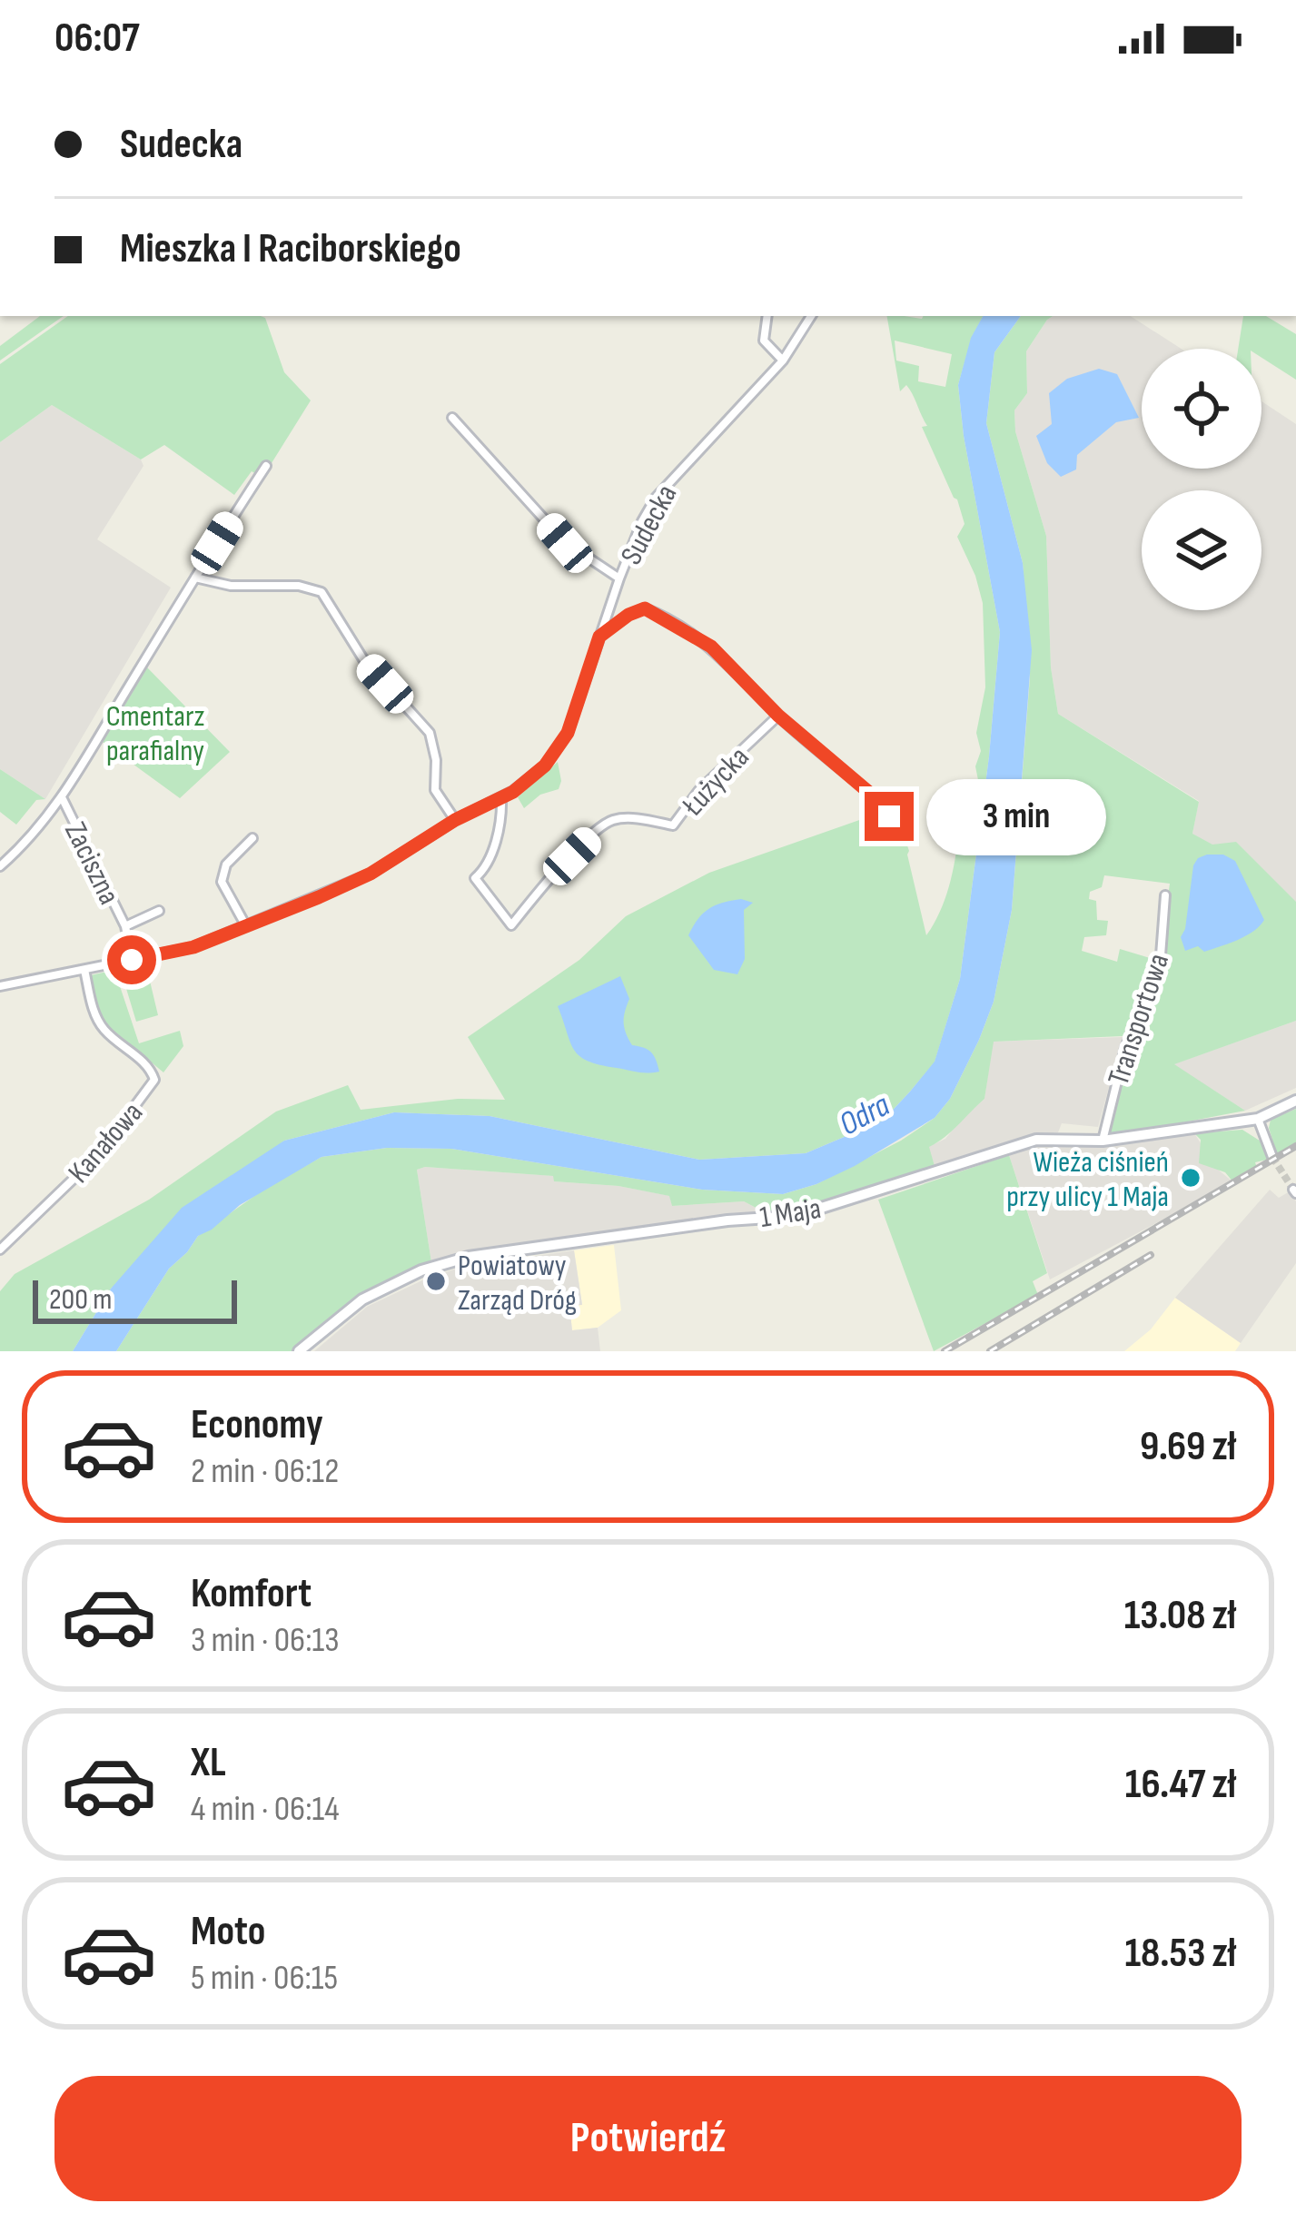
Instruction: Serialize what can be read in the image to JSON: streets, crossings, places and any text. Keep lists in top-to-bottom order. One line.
{"streets":{"street":["Sudecka","Łużycka","Zaciszna","Transportowa","Kanałowa","1 Maja"]},"crossings":[["Sudecka","Łużycka"],["Sudecka","Zaciszna"],["Sudecka","Kanałowa"],["Transportowa","1 Maja"]],"water":["Odra"],"parks":["Cmentarz parafialny"],"places":["Wieża ciśnień przy ulicy 1 Maja","Powiatowy Zarząd Dróg"],"scale_bar":"200 m","page":{"status":"06:07","banner":["Sudecka","Mieszka I Raciborskiego"],"bubble":"3 min","scale":"200 m","list":[{"name":"Economy","note":"2 min · 06:12","value":"9.69 zł"},{"name":"Komfort","note":"3 min · 06:13","value":"13.08 zł"},{"name":"XL","note":"4 min · 06:14","value":"16.47 zł"},{"name":"Moto","note":"5 min · 06:15","value":"18.53 zł"}],"buttons":"Potwierdź"}}
